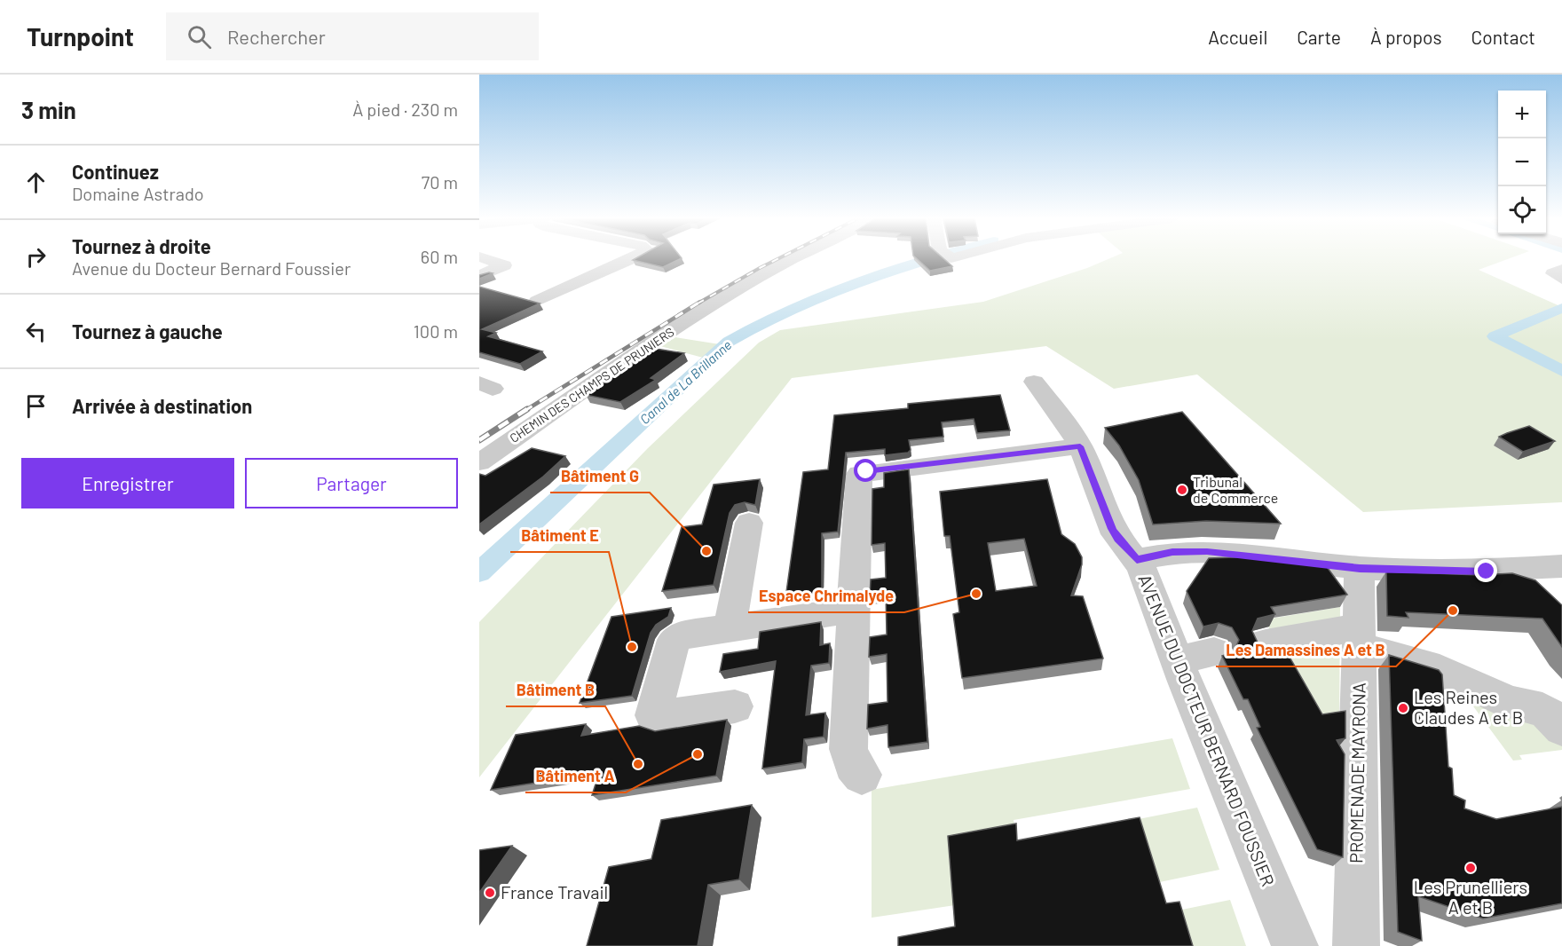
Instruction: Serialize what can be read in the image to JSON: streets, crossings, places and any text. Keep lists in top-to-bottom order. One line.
{"streets":{"street":["CHEMIN DES CHAMPS DE PRUNIERS","AVENUE DU DOCTEUR BERNARD FOUSSIER","PROMENADE MAYRONA"]},"water":["Canal de La Brillanne"],"places":["Tribunal de Commerce","Bâtiment G","Espace Chrimalyde","Les Damassines A et B","Bâtiment E","Les Reines Claudes A et B","Bâtiment A","Bâtiment B","Les Prunelliers A et B","France Travail"],"page":{"header":"Turnpoint","search":"Rechercher","nav":["Accueil","Carte","À propos","Contact"],"heading":["3 min","À pied · 230 m"],"map_buttons":["+","−"],"list":[["Continuez","Domaine Astrado","70 m"],["Tournez à droite","Avenue du Docteur Bernard Foussier","60 m"],["Tournez à gauche","100 m"],"Arrivée à destination"],"buttons":["Enregistrer","Partager"]}}
